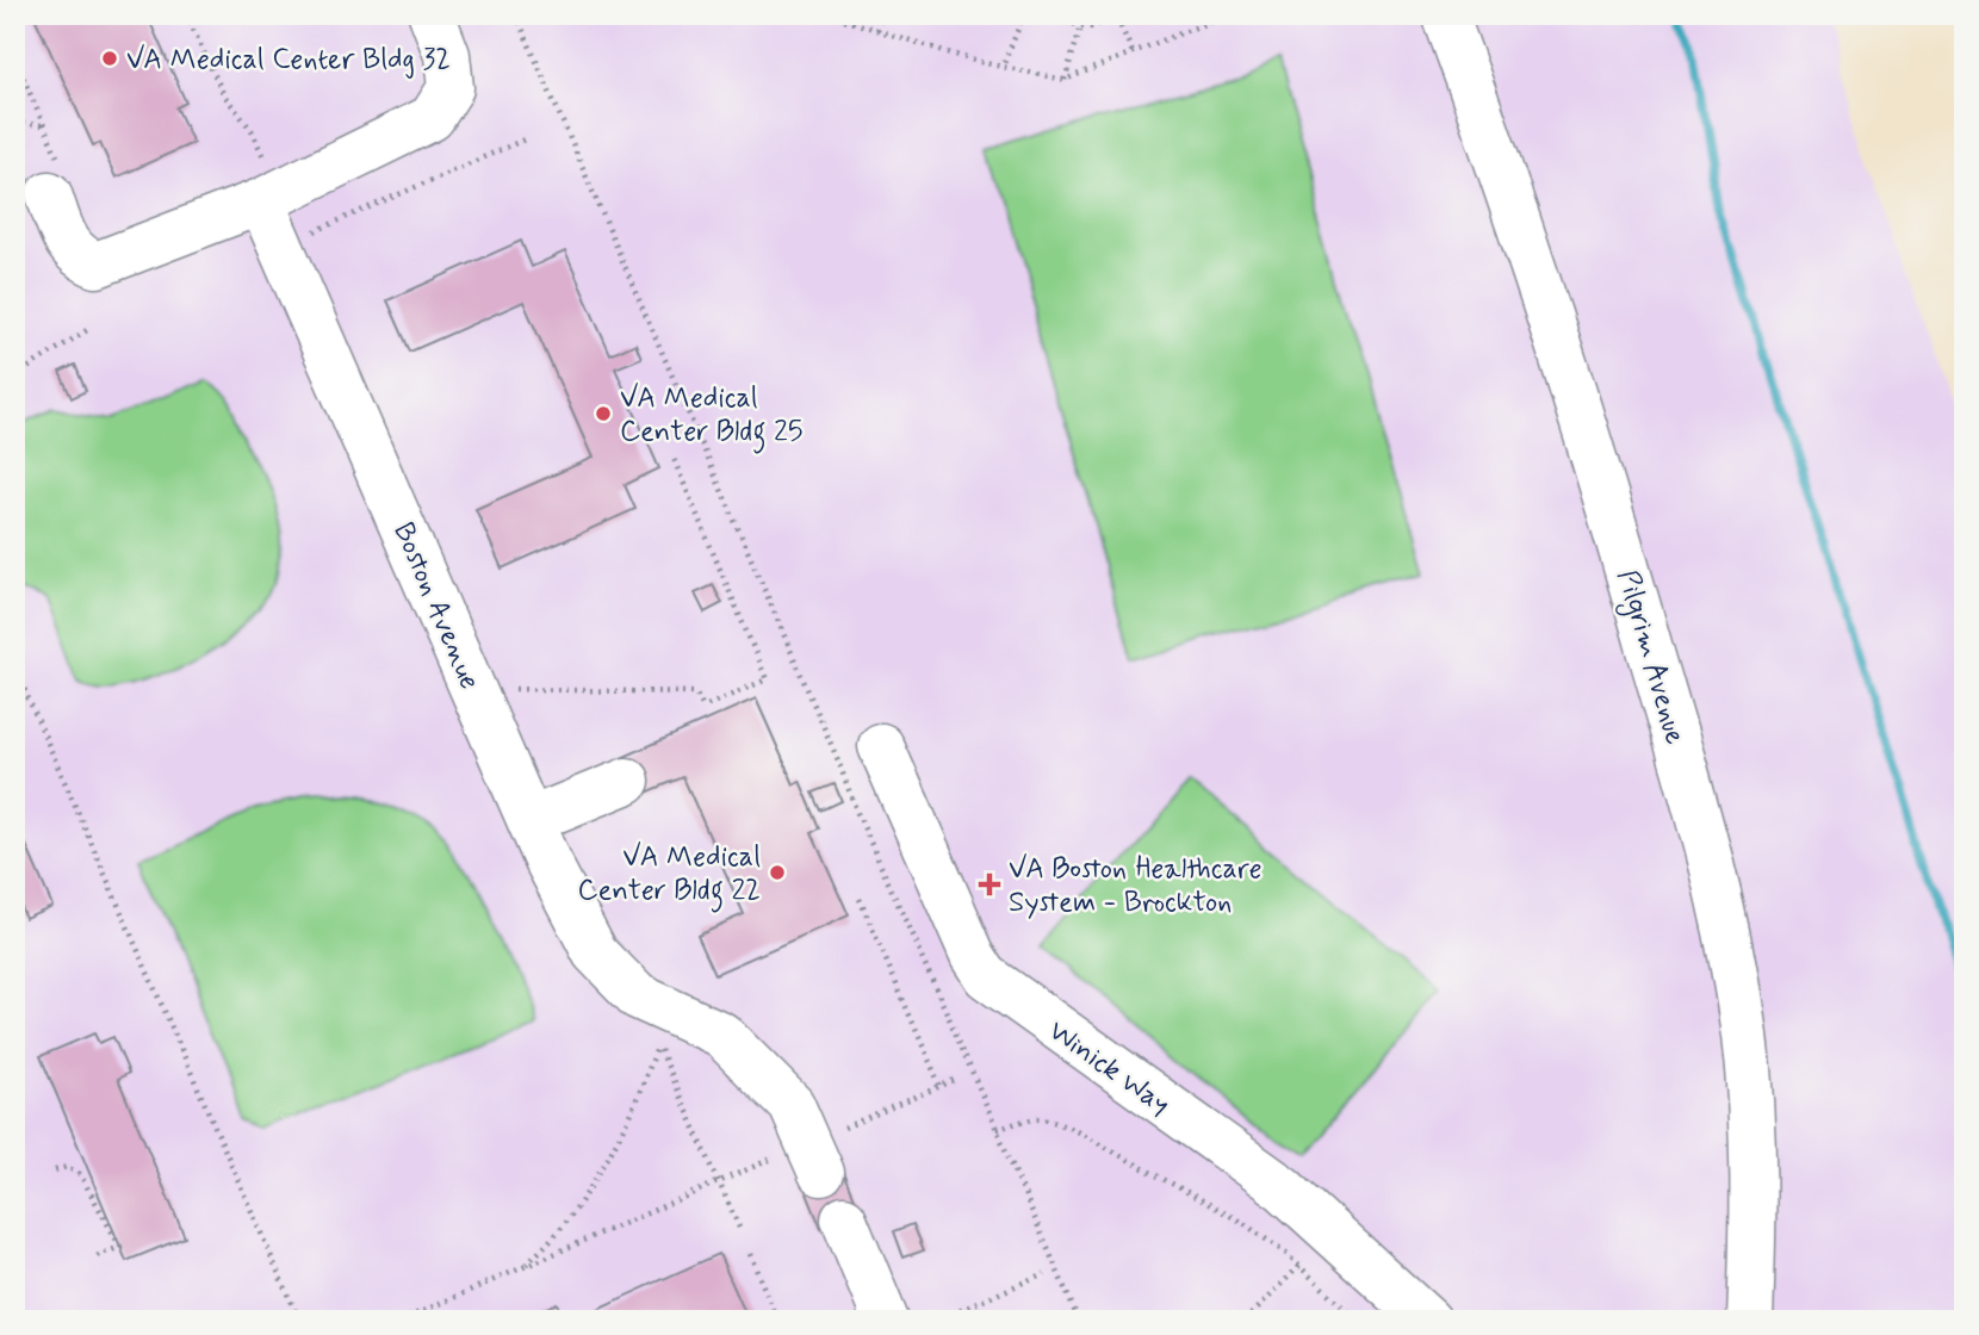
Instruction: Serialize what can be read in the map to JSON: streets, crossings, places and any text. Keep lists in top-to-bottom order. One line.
{"streets":{"lane":["Boston Avenue","Pilgrim Avenue","Winick Way"]},"places":{"other":["VA Medical Center Bldg 32","VA Medical Center Bldg 25","VA Medical Center Bldg 22"],"health":["VA Boston Healthcare System - Brockton"]}}
